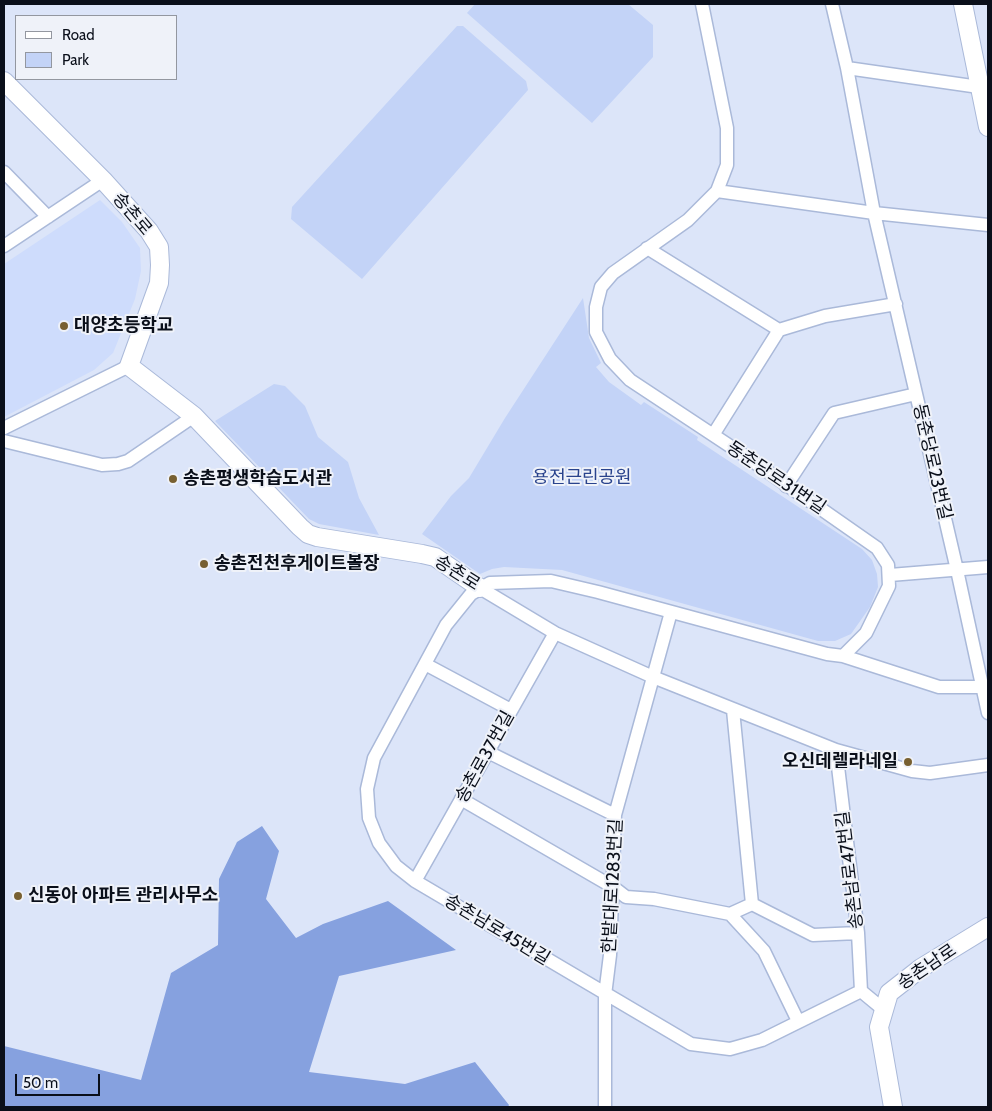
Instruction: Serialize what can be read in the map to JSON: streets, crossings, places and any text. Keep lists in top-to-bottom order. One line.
{"streets":{"street":["송촌로","동춘당로23번길","동춘당로31번길","송촌로37번길","송촌남로47번길","한밭대로1283번길","송촌남로45번길","송촌남로"]},"crossings":[["송촌로","송촌로37번길"],["송촌로","송촌남로47번길"],["송촌로","한밭대로1283번길"],["송촌로","송촌남로45번길"],["송촌로37번길","송촌남로45번길"],["송촌남로47번길","송촌남로45번길"],["한밭대로1283번길","송촌남로45번길"]],"parks":["용전근린공원"],"places":["대양초등학교","송촌평생학습도서관","송촌전천후게이트볼장","오신데렐라네일","신동아 아파트 관리사무소"],"legend":["Road","Park"],"scale_bar":"50 m"}
